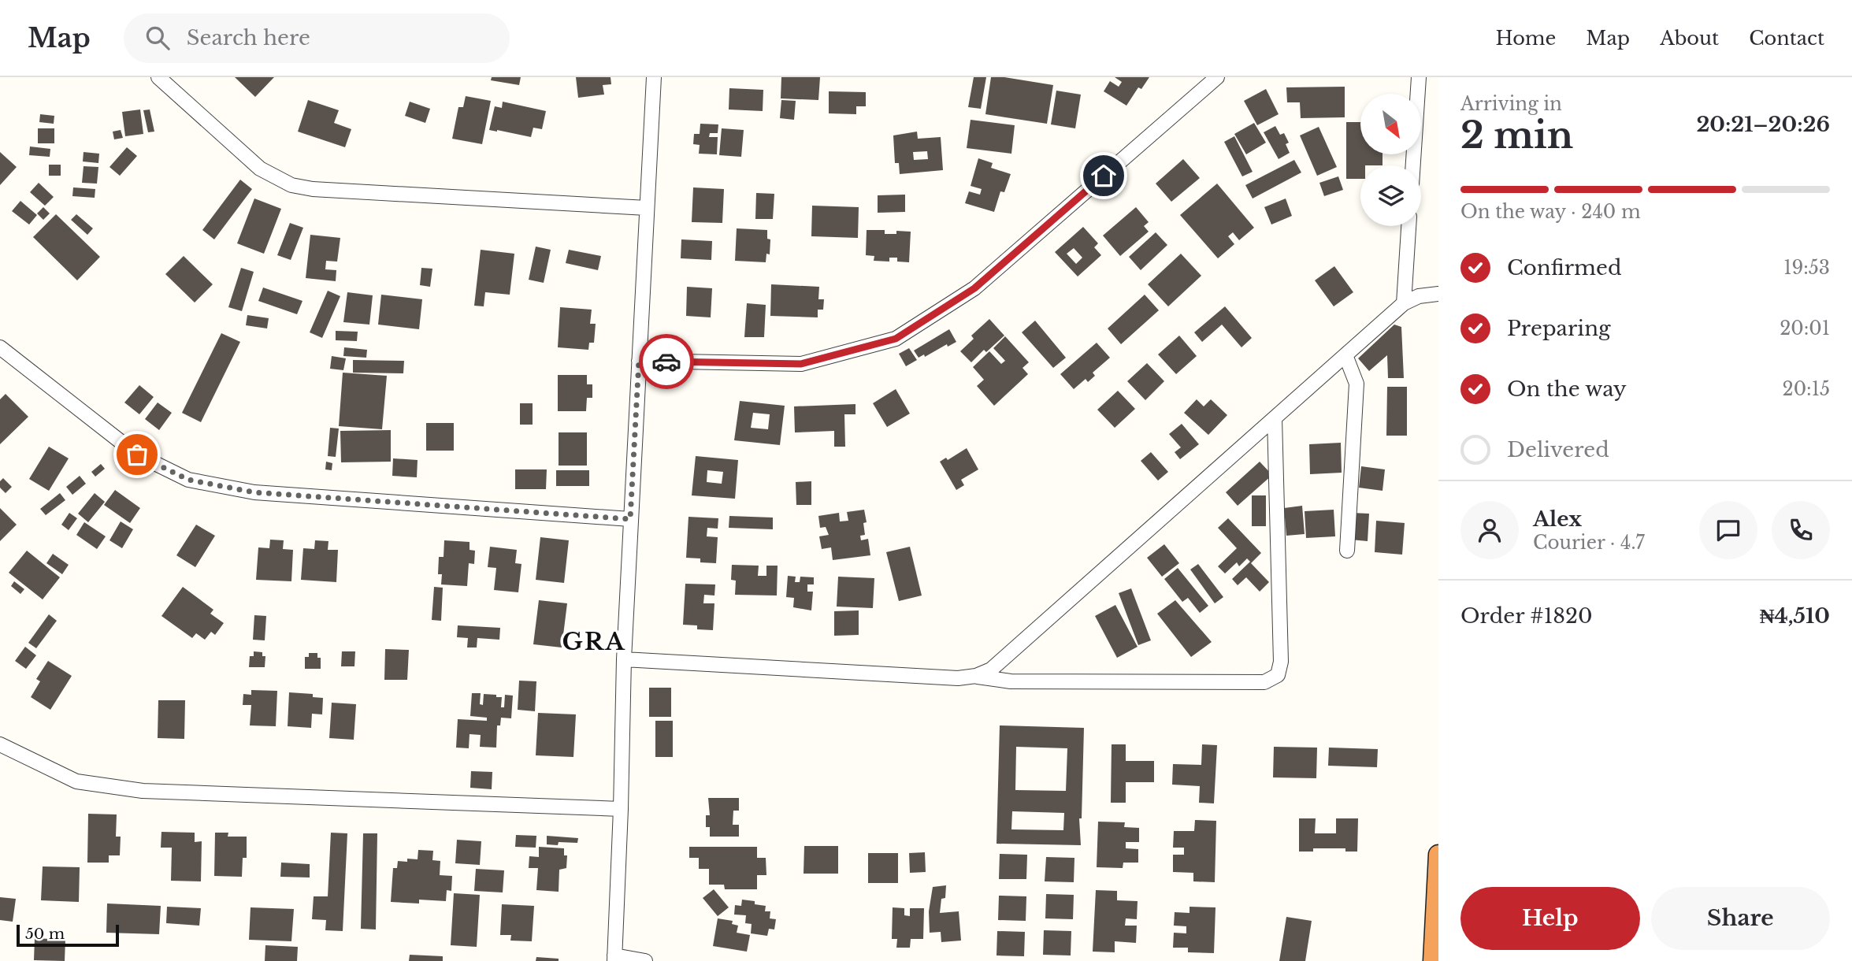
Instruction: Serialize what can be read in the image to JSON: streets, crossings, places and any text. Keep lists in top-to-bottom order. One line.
{"districts":["GRA"],"scale_bar":"50 m","north":"bottom right","page":{"header":"Map","search":"Search here","nav":["Home","Map","About","Contact"],"heading":["2 min","Arriving in","20:21–20:26"],"panel":["Alex","Courier · 4.7","Order #1820","₦4,510"],"bar":"On the way · 240 m","list":[["Confirmed","19:53"],["Preparing","20:01"],["On the way","20:15"],"Delivered"],"buttons":["Help","Share"],"scale":"50 m"}}
